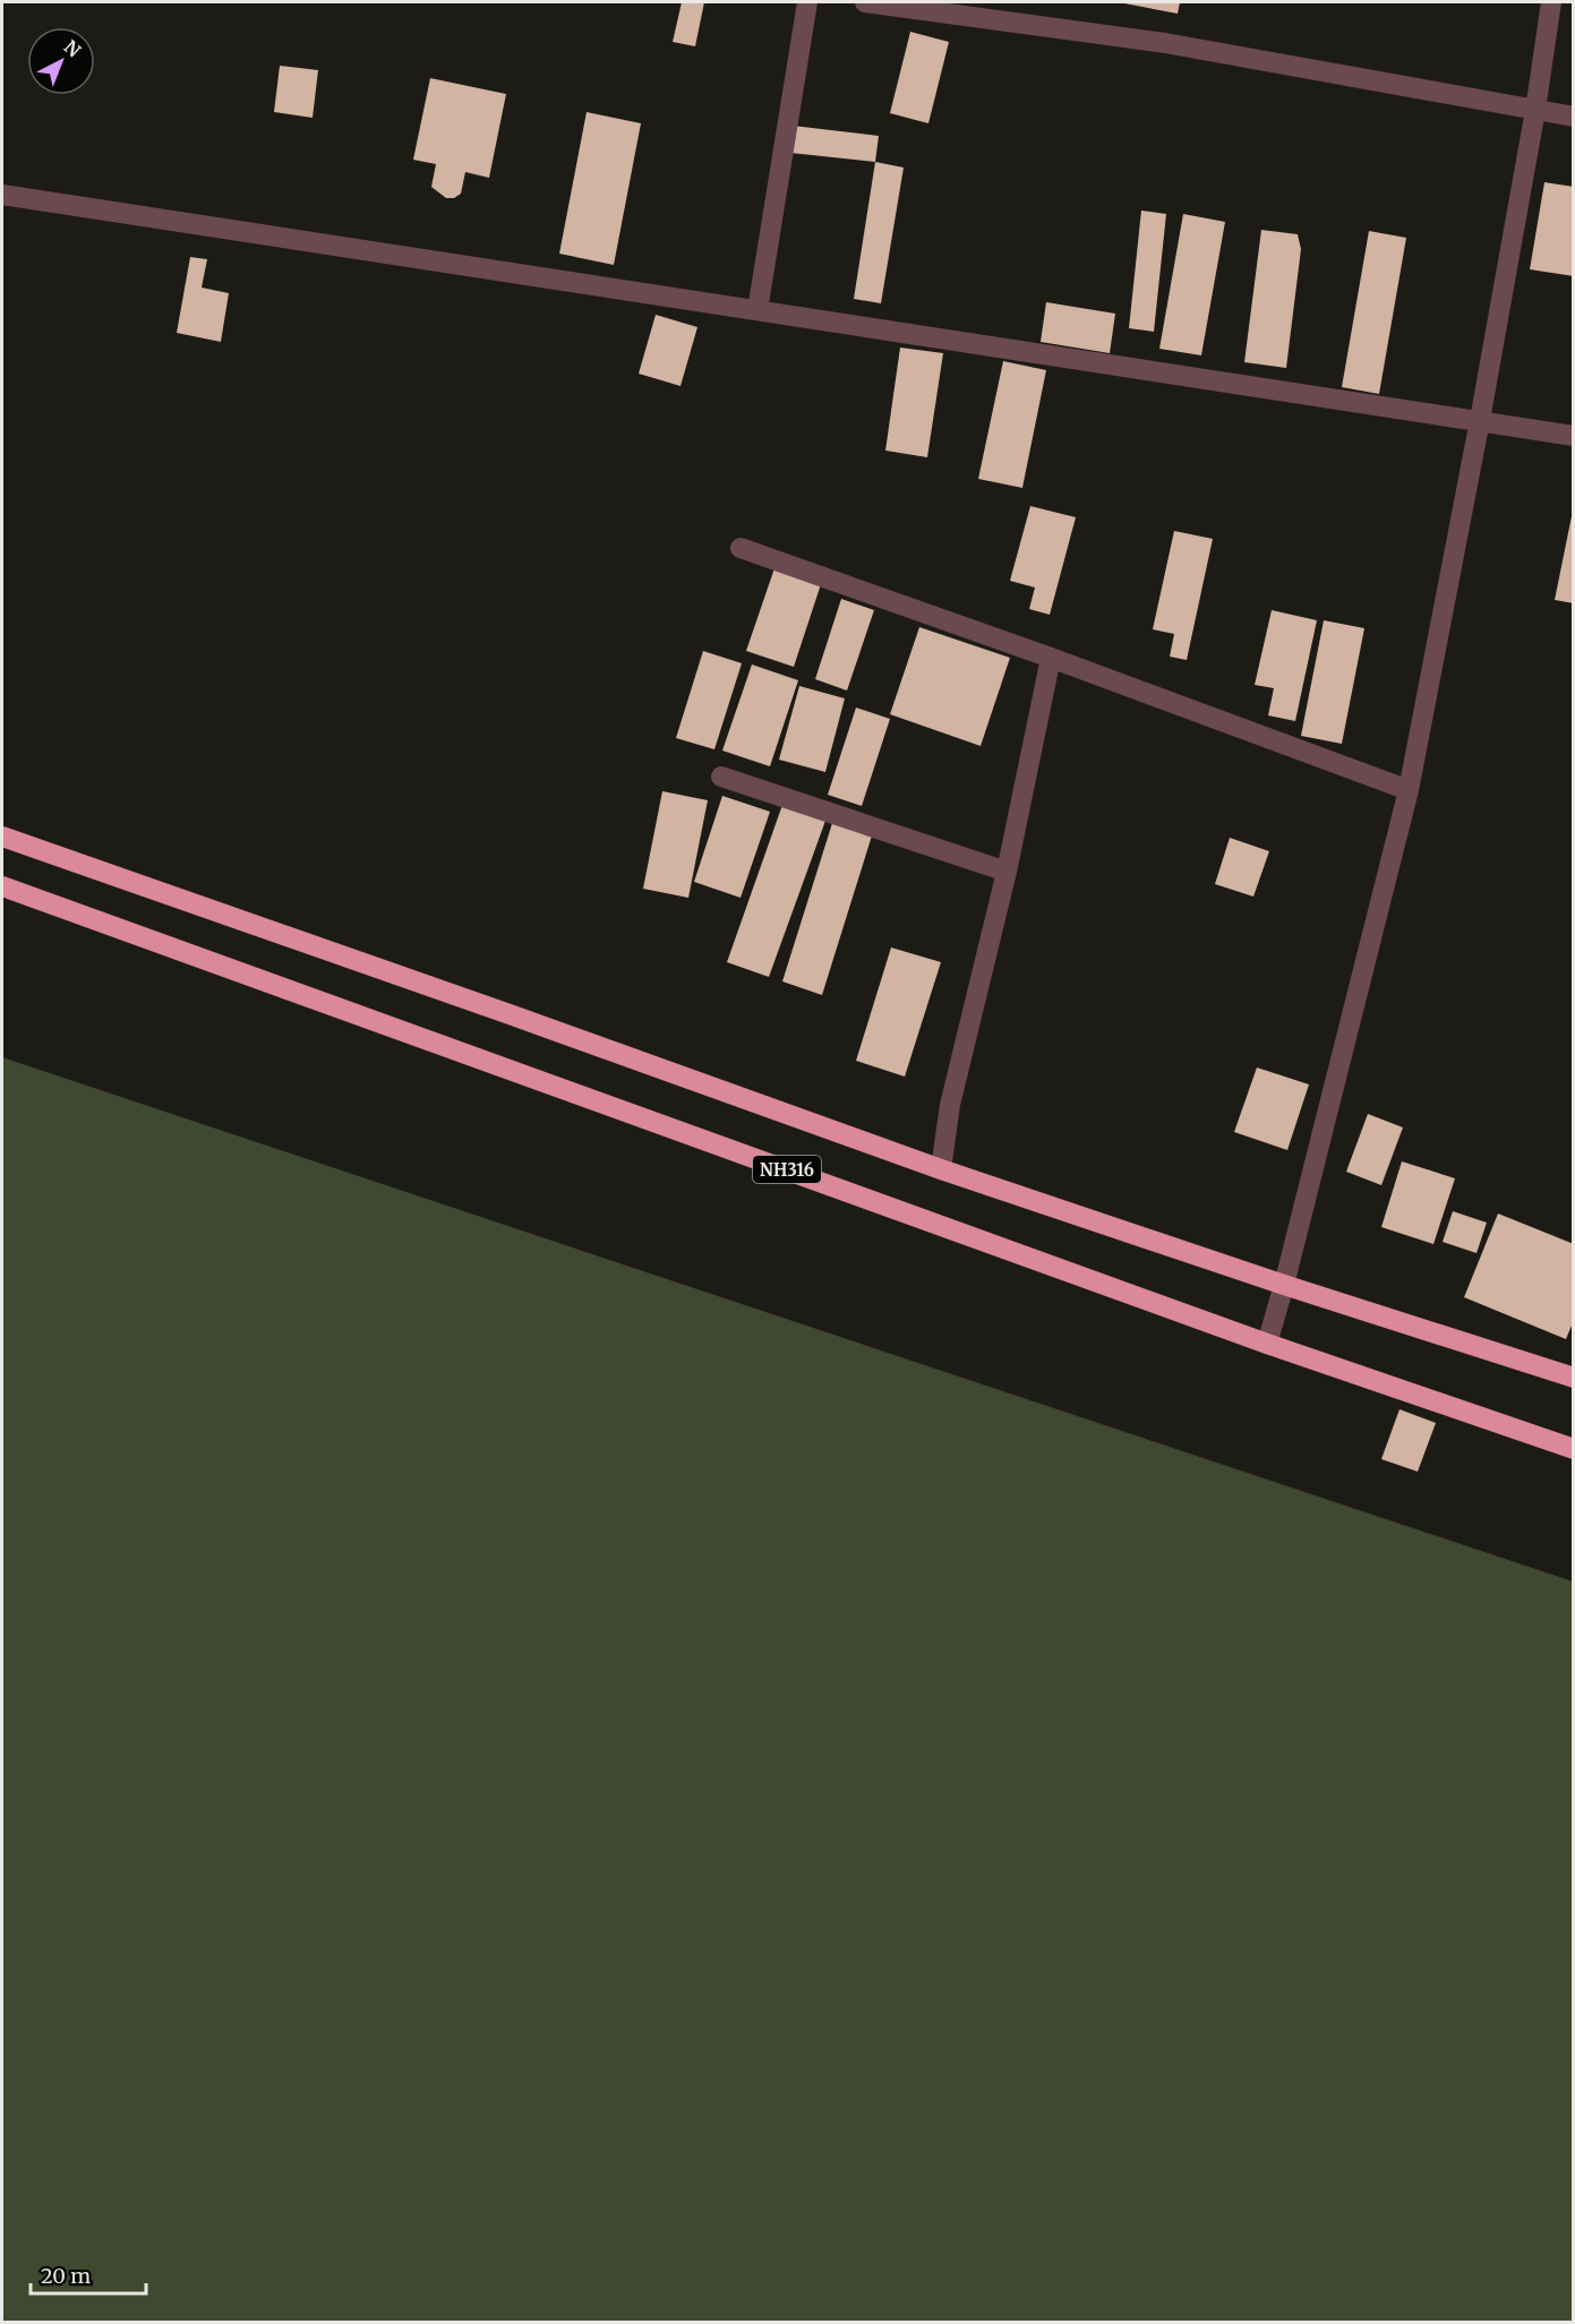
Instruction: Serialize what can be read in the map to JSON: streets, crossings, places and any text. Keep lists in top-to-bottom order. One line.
{"streets":{"highway":["NH316"]},"scale_bar":"20 m","north":"top right"}
